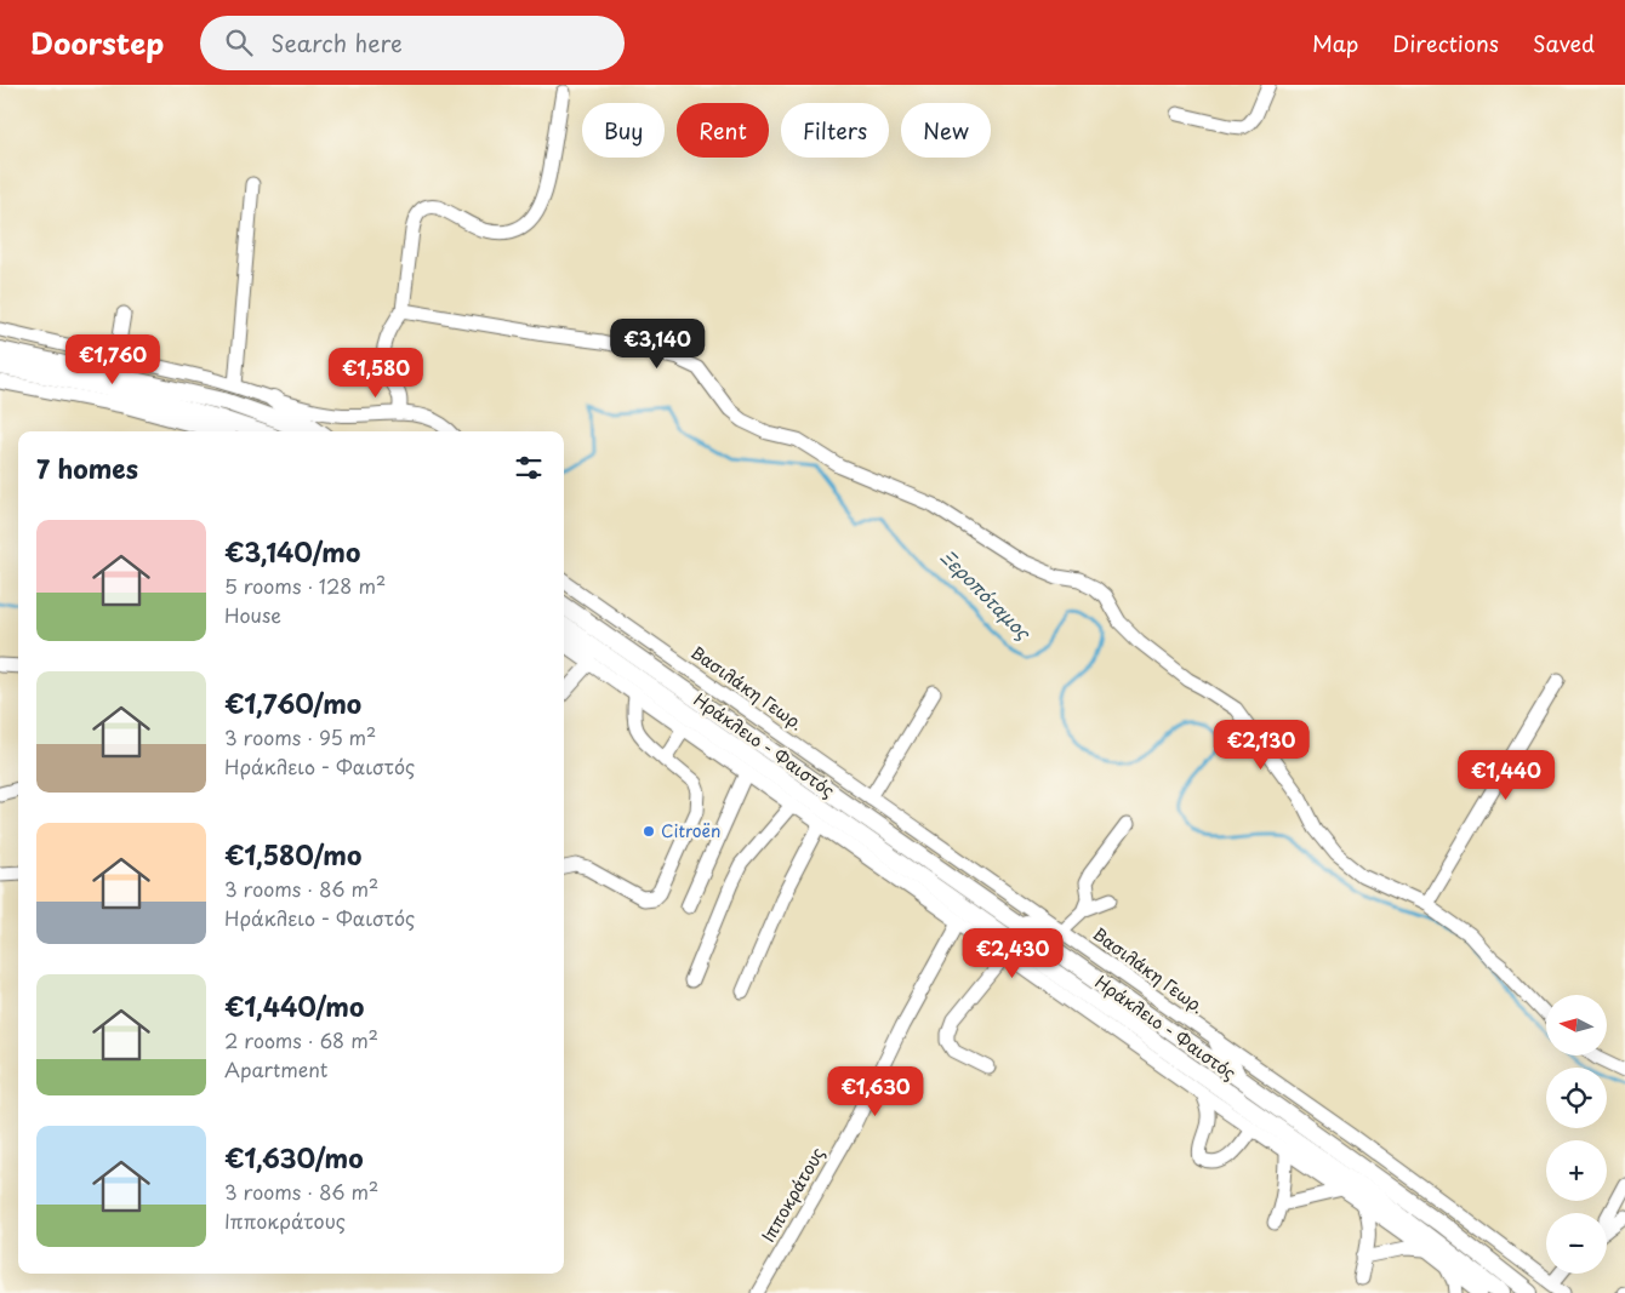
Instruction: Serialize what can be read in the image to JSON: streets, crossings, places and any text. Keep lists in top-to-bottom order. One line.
{"streets":{"main road":["Ηράκλειο - Φαιστός"],"street":["Βασιλάκη Γεωρ.","Ιπποκράτους"]},"water":["Ξεροπόταμος"],"places":["Citroën"],"north":"left","page":{"header":"Doorstep","search":"Search here","nav":["Map","Directions","Saved"],"chip":["Buy","Rent","Filters","New"],"price":["€3,140","€1,760","€1,580","€2,130","€1,440","€2,430","€1,630"],"heading":"7 homes","list":[{"name":"€3,140/mo","note":"5 rooms · 128 m² · House"},{"name":"€1,760/mo","note":"3 rooms · 95 m² · Ηράκλειο - Φαιστός"},{"name":"€1,580/mo","note":"3 rooms · 86 m² · Ηράκλειο - Φαιστός"},{"name":"€1,440/mo","note":"2 rooms · 68 m² · Apartment"},{"name":"€1,630/mo","note":"3 rooms · 86 m² · Ιπποκράτους"}],"map_buttons":["+","−"]}}
